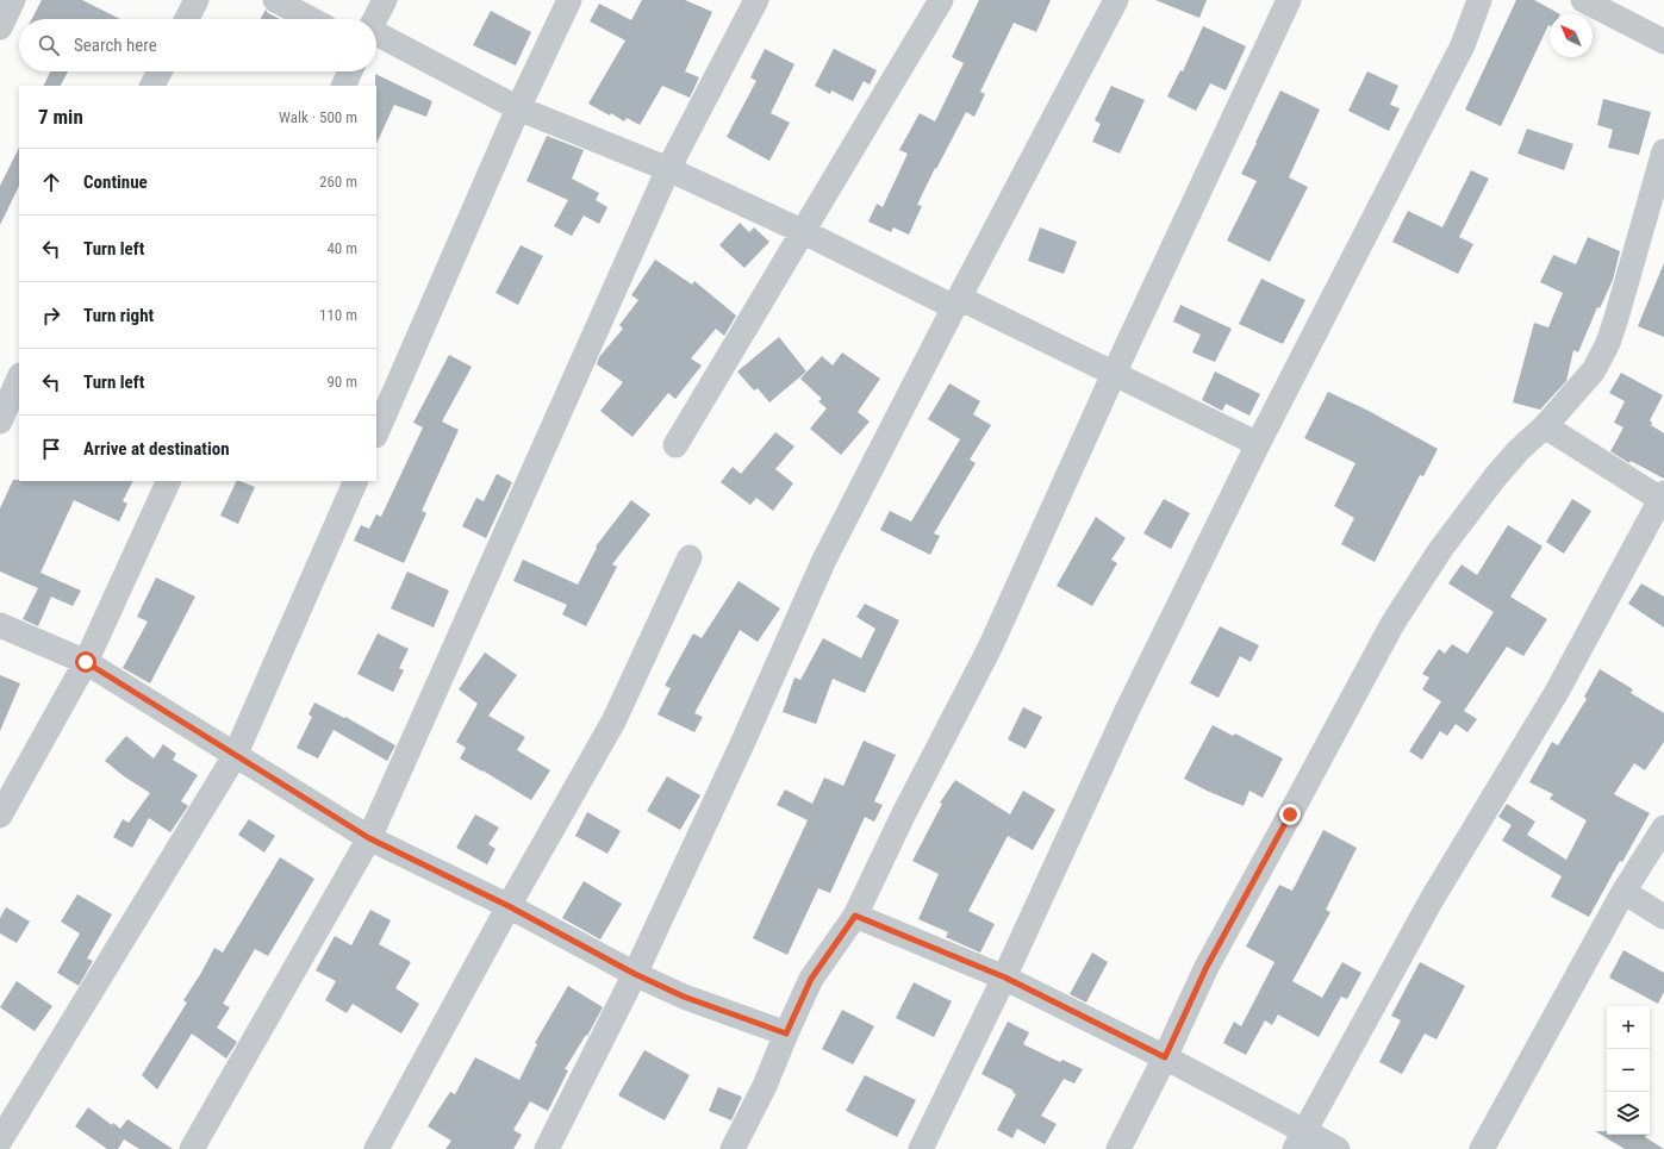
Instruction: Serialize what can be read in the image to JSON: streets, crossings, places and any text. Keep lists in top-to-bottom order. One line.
{"north":"top left","page":{"search":"Search here","heading":["7 min","Walk · 500 m"],"list":[["Continue","260 m"],["Turn left","40 m"],["Turn right","110 m"],["Turn left","90 m"],"Arrive at destination"],"map_buttons":["+","−"]}}
